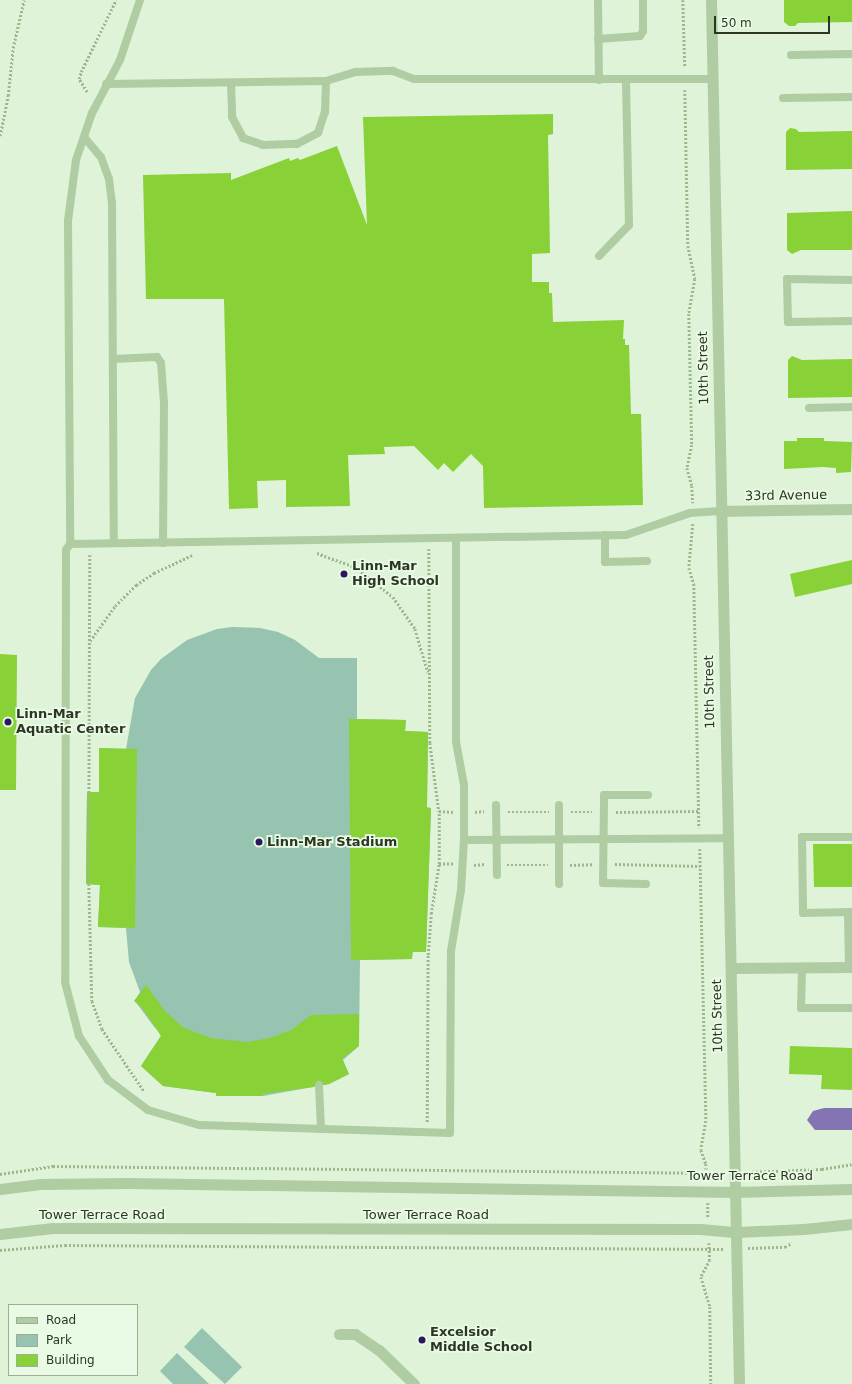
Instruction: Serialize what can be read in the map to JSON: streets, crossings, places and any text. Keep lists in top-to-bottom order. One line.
{"streets":{"street":["10th Street","33rd Avenue","Tower Terrace Road"]},"crossings":[["10th Street","33rd Avenue"],["10th Street","Tower Terrace Road"]],"places":["Linn-Mar High School","Linn-Mar Aquatic Center","Linn-Mar Stadium","Excelsior Middle School"],"legend":["Road","Park","Building"],"scale_bar":"50 m"}
